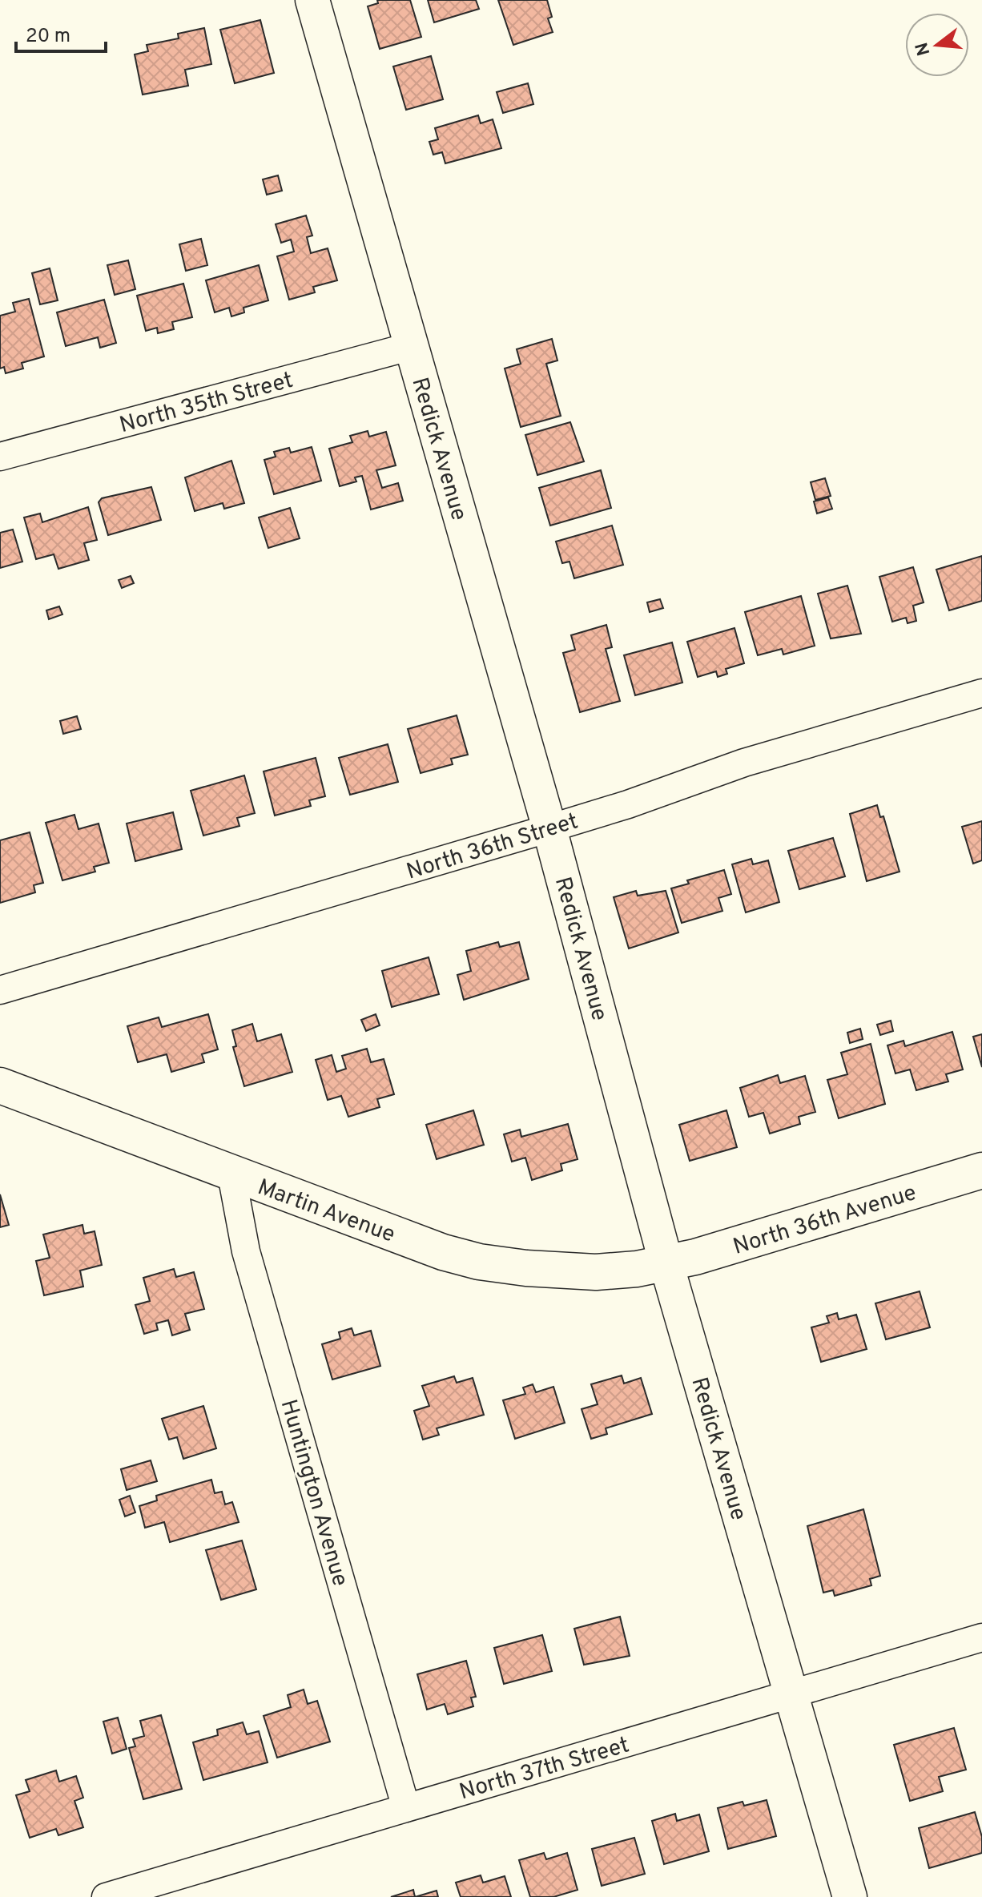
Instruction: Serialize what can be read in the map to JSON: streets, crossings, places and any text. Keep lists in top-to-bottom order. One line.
{"streets":{"main road":["Martin Avenue","North 36th Avenue"],"street":["North 35th Street","Redick Avenue","North 36th Street","Huntington Avenue","North 37th Street"]},"crossings":[["North 35th Street","Redick Avenue"],["Redick Avenue","North 36th Street"],["Redick Avenue","Martin Avenue"],["Redick Avenue","North 36th Avenue"],["Redick Avenue","North 37th Street"],["Martin Avenue","North 36th Avenue"],["Martin Avenue","Huntington Avenue"],["Huntington Avenue","North 37th Street"]],"scale_bar":"20 m","north":"left"}
